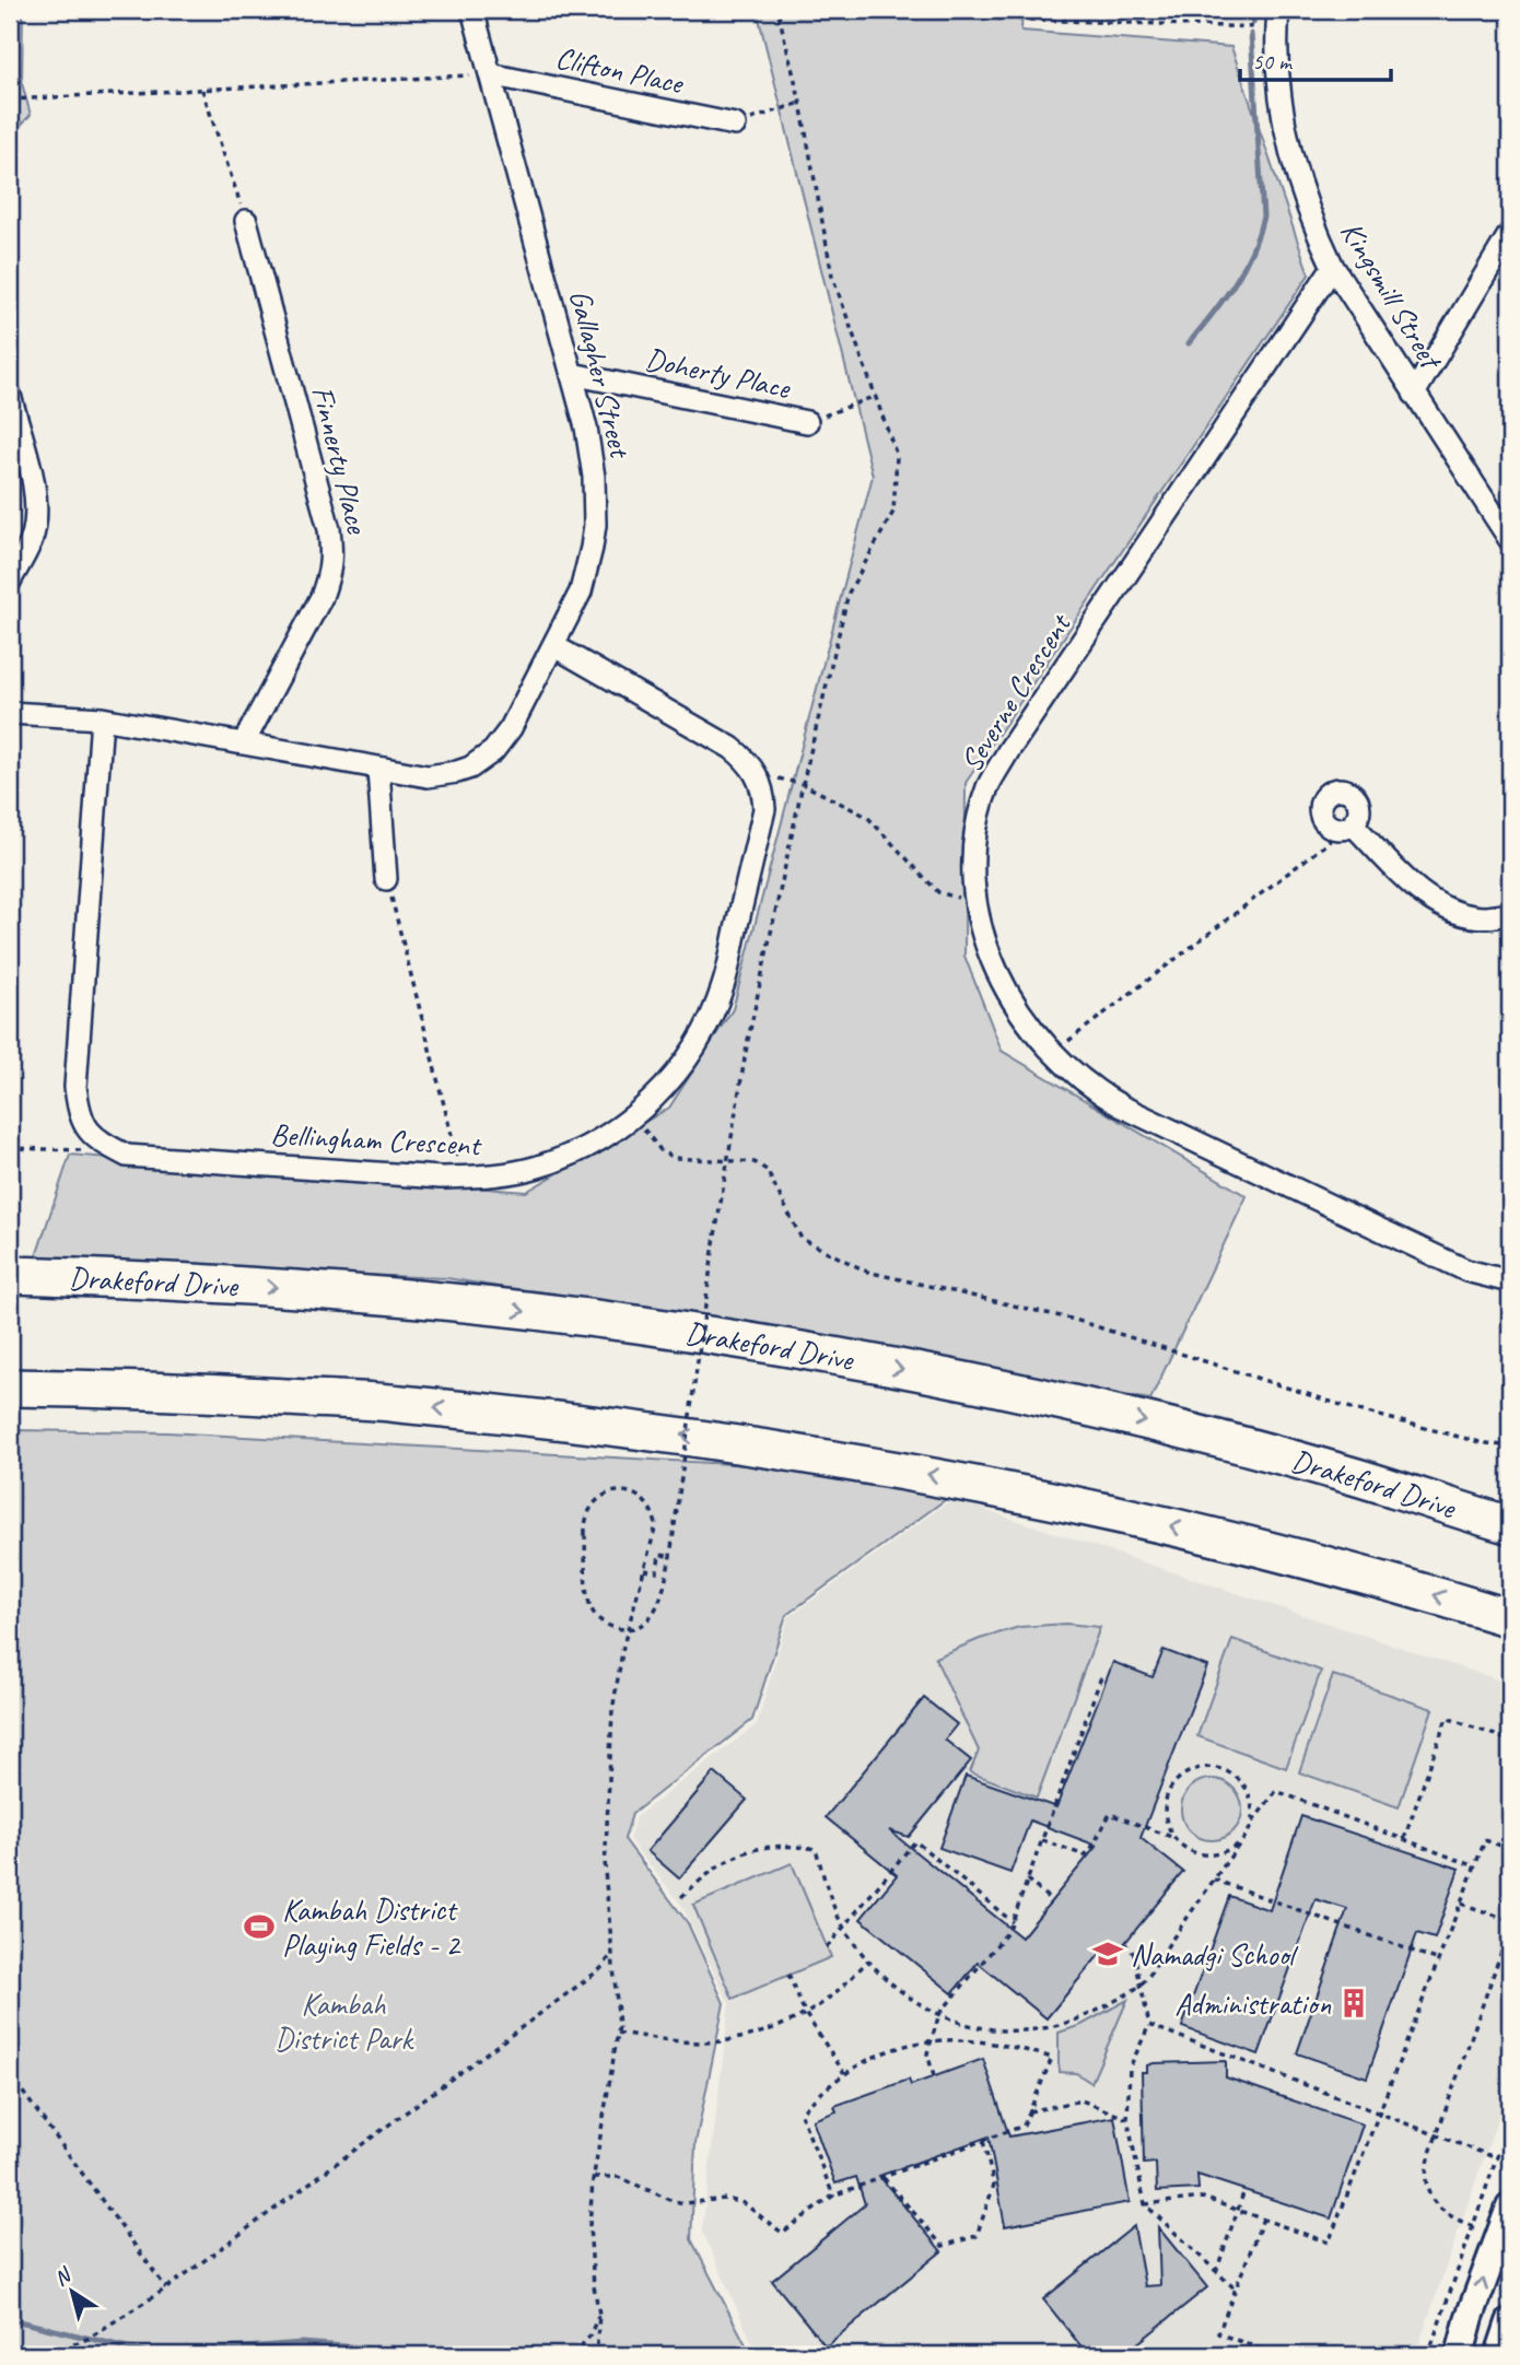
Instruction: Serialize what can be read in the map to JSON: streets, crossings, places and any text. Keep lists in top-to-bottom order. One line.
{"streets":{"highway":["Drakeford Drive"],"street":["Clifton Place","Kingsmill Street","Gallagher Street","Doherty Place","Finnerty Place","Severne Crescent","Bellingham Crescent"]},"crossings":[["Clifton Place","Gallagher Street"],["Kingsmill Street","Severne Crescent"],["Gallagher Street","Doherty Place"],["Gallagher Street","Finnerty Place"],["Gallagher Street","Bellingham Crescent"]],"parks":["Kambah District Park"],"places":{"sports":["Kambah District Playing Fields - 2"],"school or university":["Namadgi School"],"building":["Administration"]},"scale_bar":"50 m","north":"top left"}
